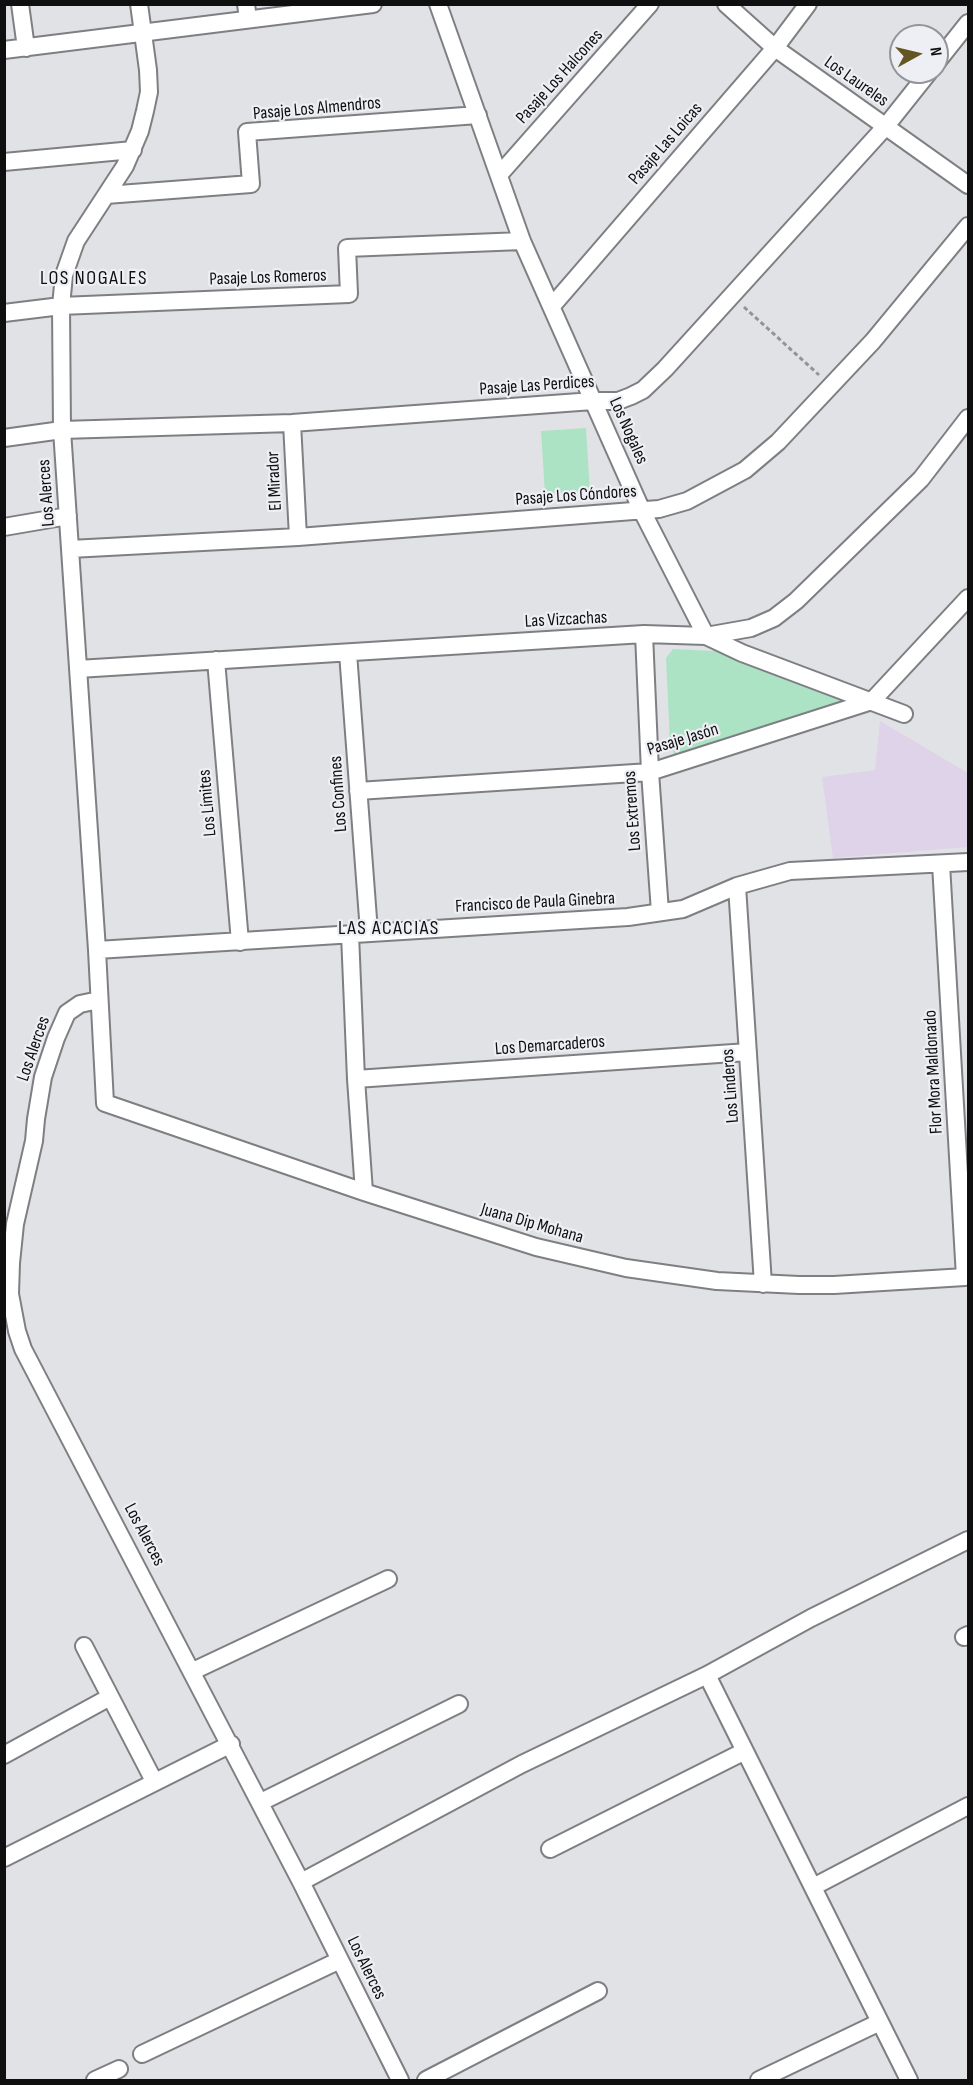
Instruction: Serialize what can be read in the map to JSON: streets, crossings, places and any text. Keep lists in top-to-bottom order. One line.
{"streets":{"street":["Pasaje Los Halcones","Los Laureles","Pasaje Los Almendros","Pasaje Las Loicas","Pasaje Los Romeros","Pasaje Las Perdices","Los Nogales","El Mirador","Los Alerces","Pasaje Los Cóndores","Las Vizcachas","Pasaje Jasón","Los Confines","Los Límites","Los Extremos","Francisco de Paula Ginebra","Los Demarcaderos","Flor Mora Maldonado","Los Linderos","Juana Dip Mohana"]},"crossings":[["Pasaje Los Halcones","Los Nogales"],["Los Laureles","Pasaje Las Loicas"],["Los Laureles","Pasaje Las Perdices"],["Pasaje Los Almendros","Los Nogales"],["Pasaje Los Almendros","Los Alerces"],["Pasaje Las Loicas","Los Nogales"],["Pasaje Los Romeros","Los Nogales"],["Pasaje Los Romeros","Los Alerces"],["Pasaje Las Perdices","Los Nogales"],["Pasaje Las Perdices","El Mirador"],["Pasaje Las Perdices","Los Alerces"],["Los Nogales","Pasaje Los Cóndores"],["Los Nogales","Las Vizcachas"],["El Mirador","Pasaje Los Cóndores"],["Los Alerces","Pasaje Los Cóndores"],["Los Alerces","Las Vizcachas"],["Los Alerces","Francisco de Paula Ginebra"],["Los Alerces","Juana Dip Mohana"],["Las Vizcachas","Los Confines"],["Las Vizcachas","Los Límites"],["Las Vizcachas","Los Extremos"],["Pasaje Jasón","Los Confines"],["Pasaje Jasón","Los Extremos"],["Los Confines","Francisco de Paula Ginebra"],["Los Límites","Francisco de Paula Ginebra"],["Los Extremos","Francisco de Paula Ginebra"],["Francisco de Paula Ginebra","Flor Mora Maldonado"],["Francisco de Paula Ginebra","Los Linderos"],["Los Demarcaderos","Los Linderos"],["Flor Mora Maldonado","Juana Dip Mohana"],["Los Linderos","Juana Dip Mohana"]],"districts":["LOS NOGALES","LAS ACACIAS"],"north":"right"}
